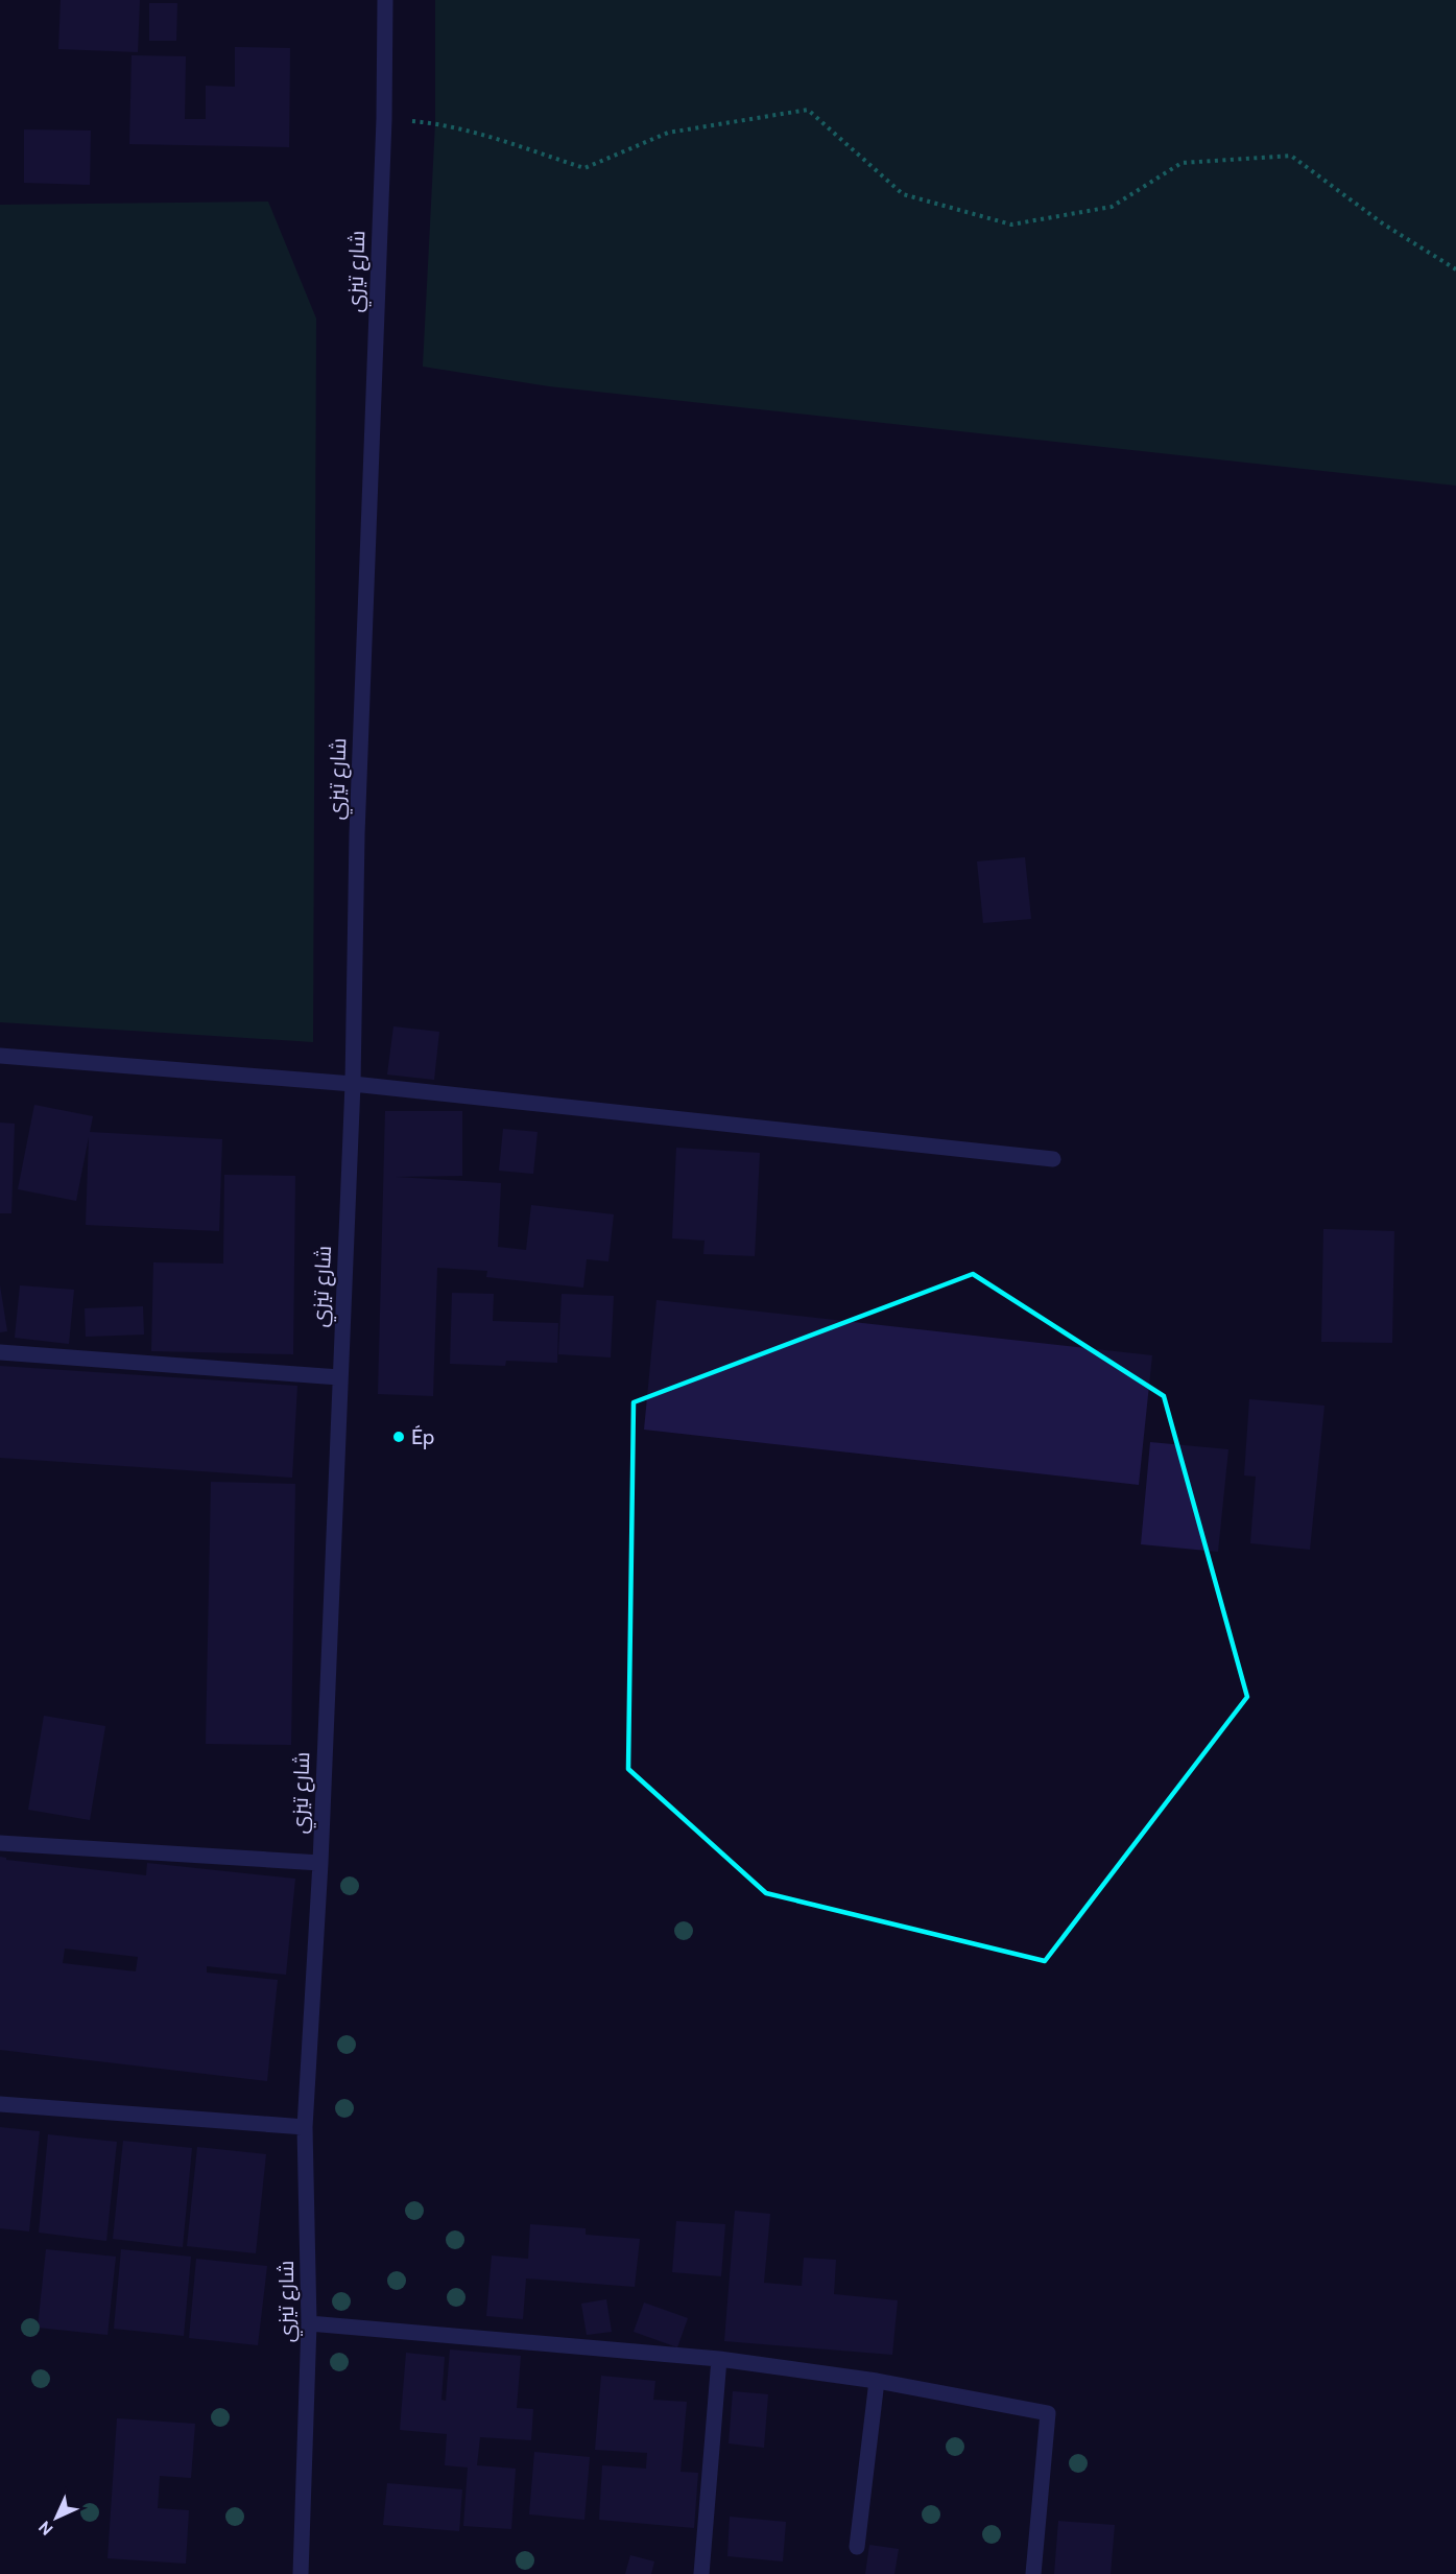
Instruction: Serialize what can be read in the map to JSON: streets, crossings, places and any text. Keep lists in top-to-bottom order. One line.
{"streets":{"street":["شارع تيزي"]},"places":["Ép"],"north":"bottom left"}
